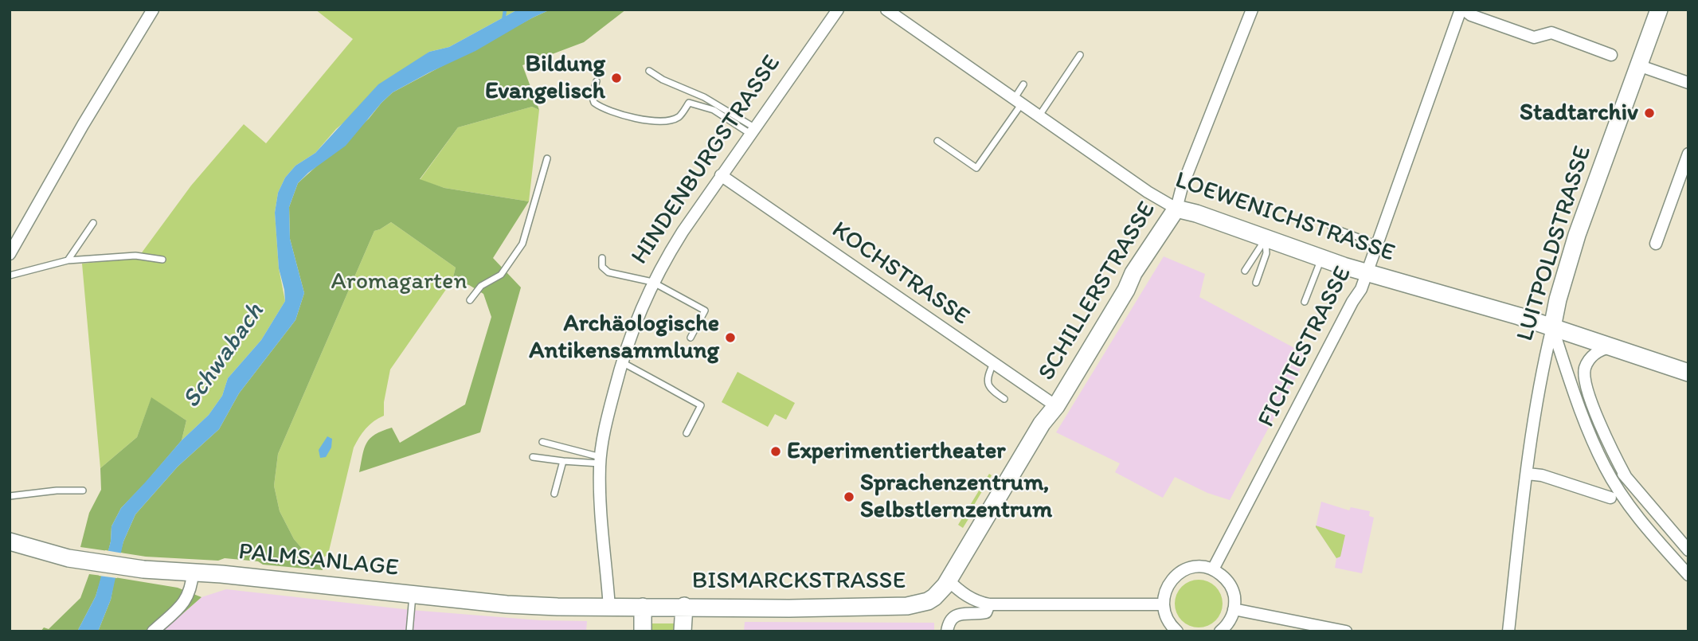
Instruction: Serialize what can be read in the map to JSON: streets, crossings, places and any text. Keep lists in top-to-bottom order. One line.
{"streets":{"street":["HINDENBURGSTRASSE","LOEWENICHSTRASSE","LUITPOLDSTRASSE","KOCHSTRASSE","SCHILLERSTRASSE","FICHTESTRASSE","PALMSANLAGE","BISMARCKSTRASSE"]},"crossings":[["HINDENBURGSTRASSE","KOCHSTRASSE"],["HINDENBURGSTRASSE","PALMSANLAGE"],["HINDENBURGSTRASSE","BISMARCKSTRASSE"],["LOEWENICHSTRASSE","LUITPOLDSTRASSE"],["LOEWENICHSTRASSE","SCHILLERSTRASSE"],["LOEWENICHSTRASSE","FICHTESTRASSE"],["KOCHSTRASSE","SCHILLERSTRASSE"],["SCHILLERSTRASSE","BISMARCKSTRASSE"],["PALMSANLAGE","BISMARCKSTRASSE"]],"water":["Schwabach"],"parks":["Aromagarten"],"places":["Bildung Evangelisch","Stadtarchiv","Archäologische Antikensammlung","Experimentiertheater","Sprachenzentrum, Selbstlernzentrum"]}
